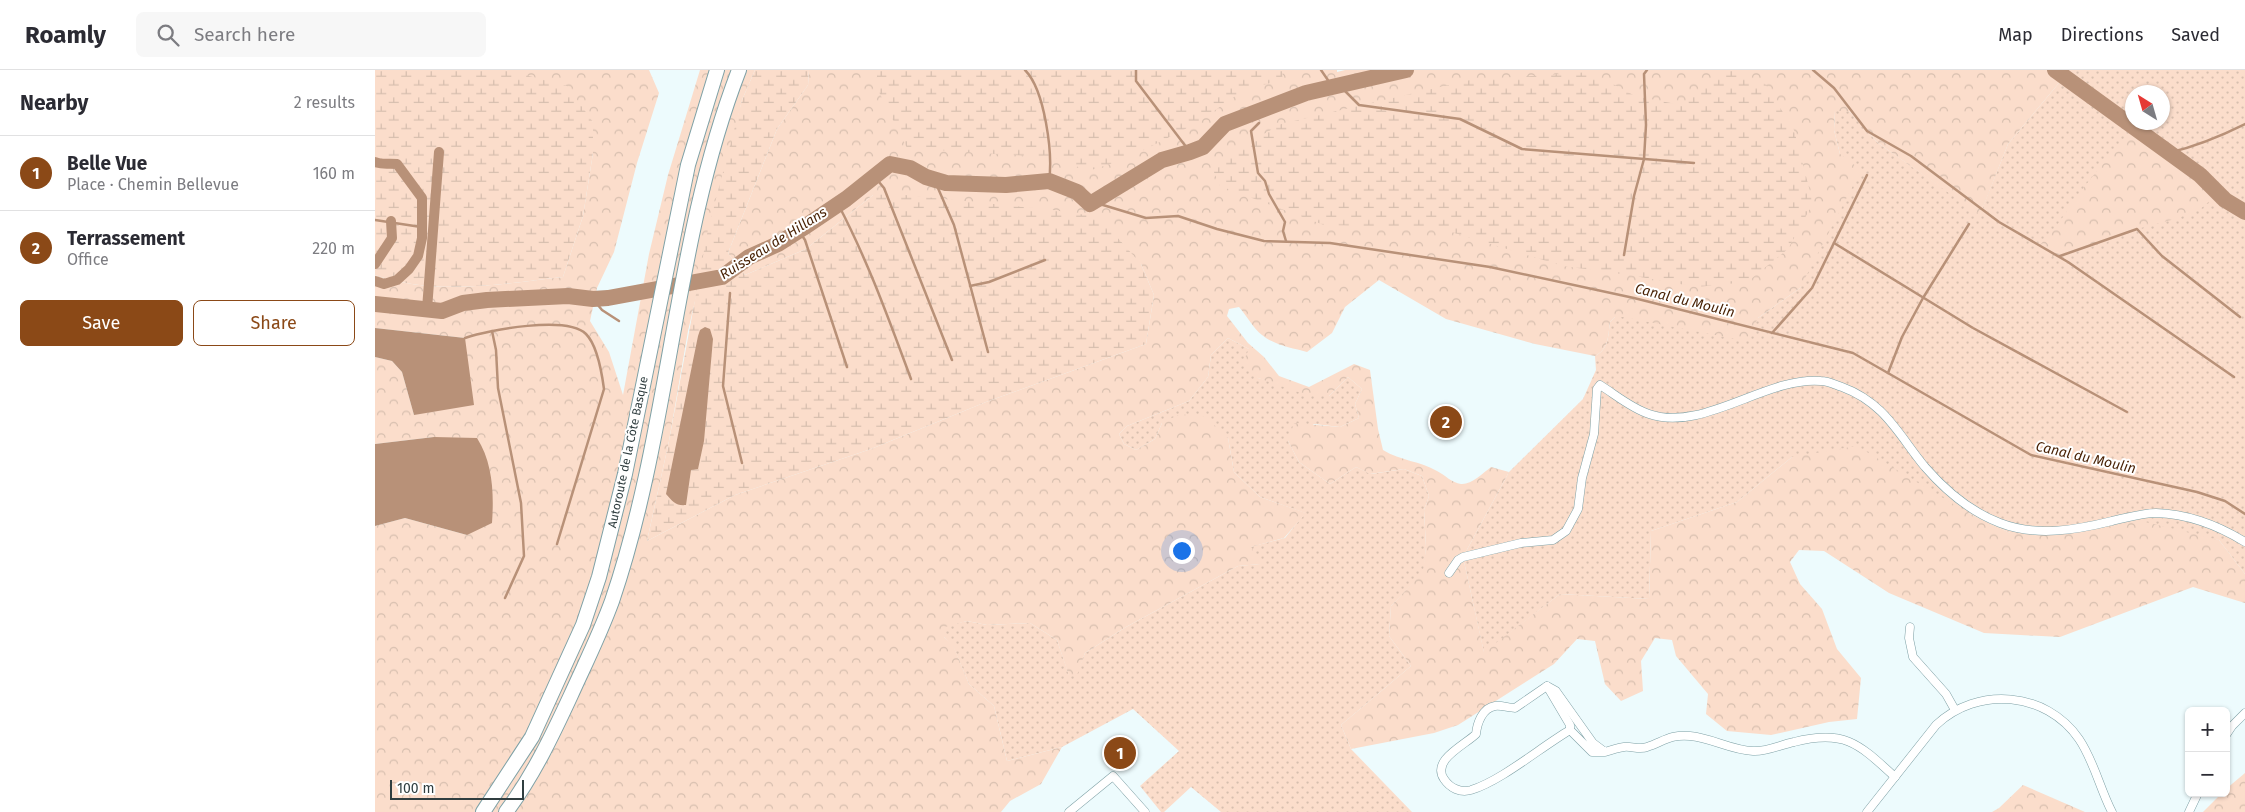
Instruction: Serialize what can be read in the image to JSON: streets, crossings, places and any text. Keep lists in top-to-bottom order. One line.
{"streets":{"highway":["Autoroute de la Côte Basque"]},"water":["Ruisseau de Hillans","Canal du Moulin"],"scale_bar":"100 m","north":"top left","page":{"header":"Roamly","search":"Search here","nav":["Map","Directions","Saved"],"heading":["Nearby","2 results"],"list":[{"mark":"1","name":"Belle Vue","note":"Place · Chemin Bellevue","value":"160 m"},{"mark":"2","name":"Terrassement","note":"Office","value":"220 m"}],"buttons":["Save","Share"],"pins":["2","1"],"map_buttons":["+","−"],"scale":"100 m"}}
